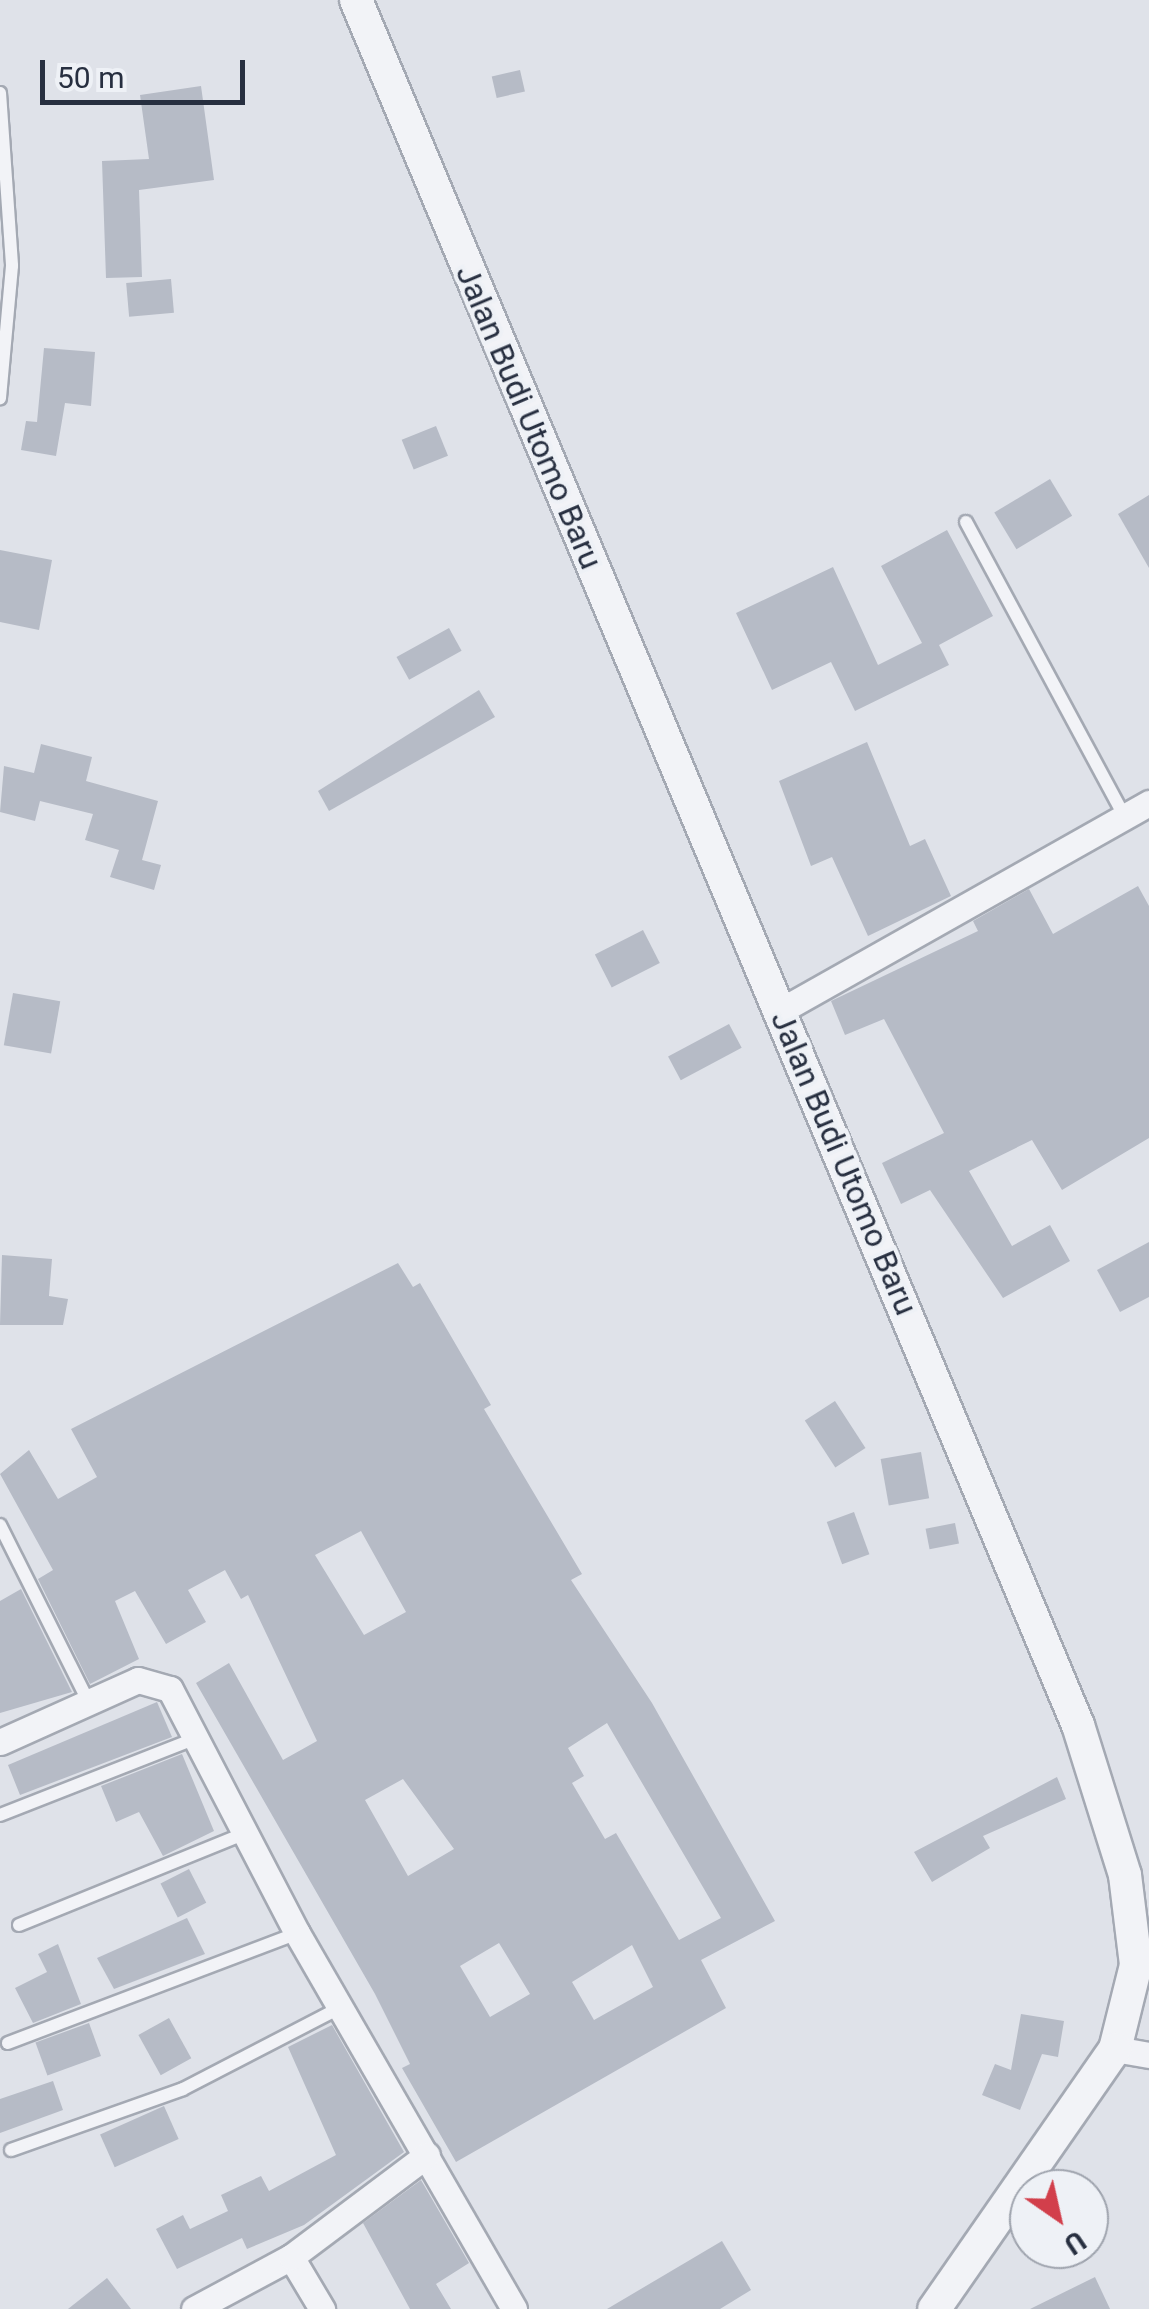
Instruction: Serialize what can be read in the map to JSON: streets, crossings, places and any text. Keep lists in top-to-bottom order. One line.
{"streets":{"street":["Jalan Budi Utomo Baru"]},"scale_bar":"50 m","north":"bottom right"}
